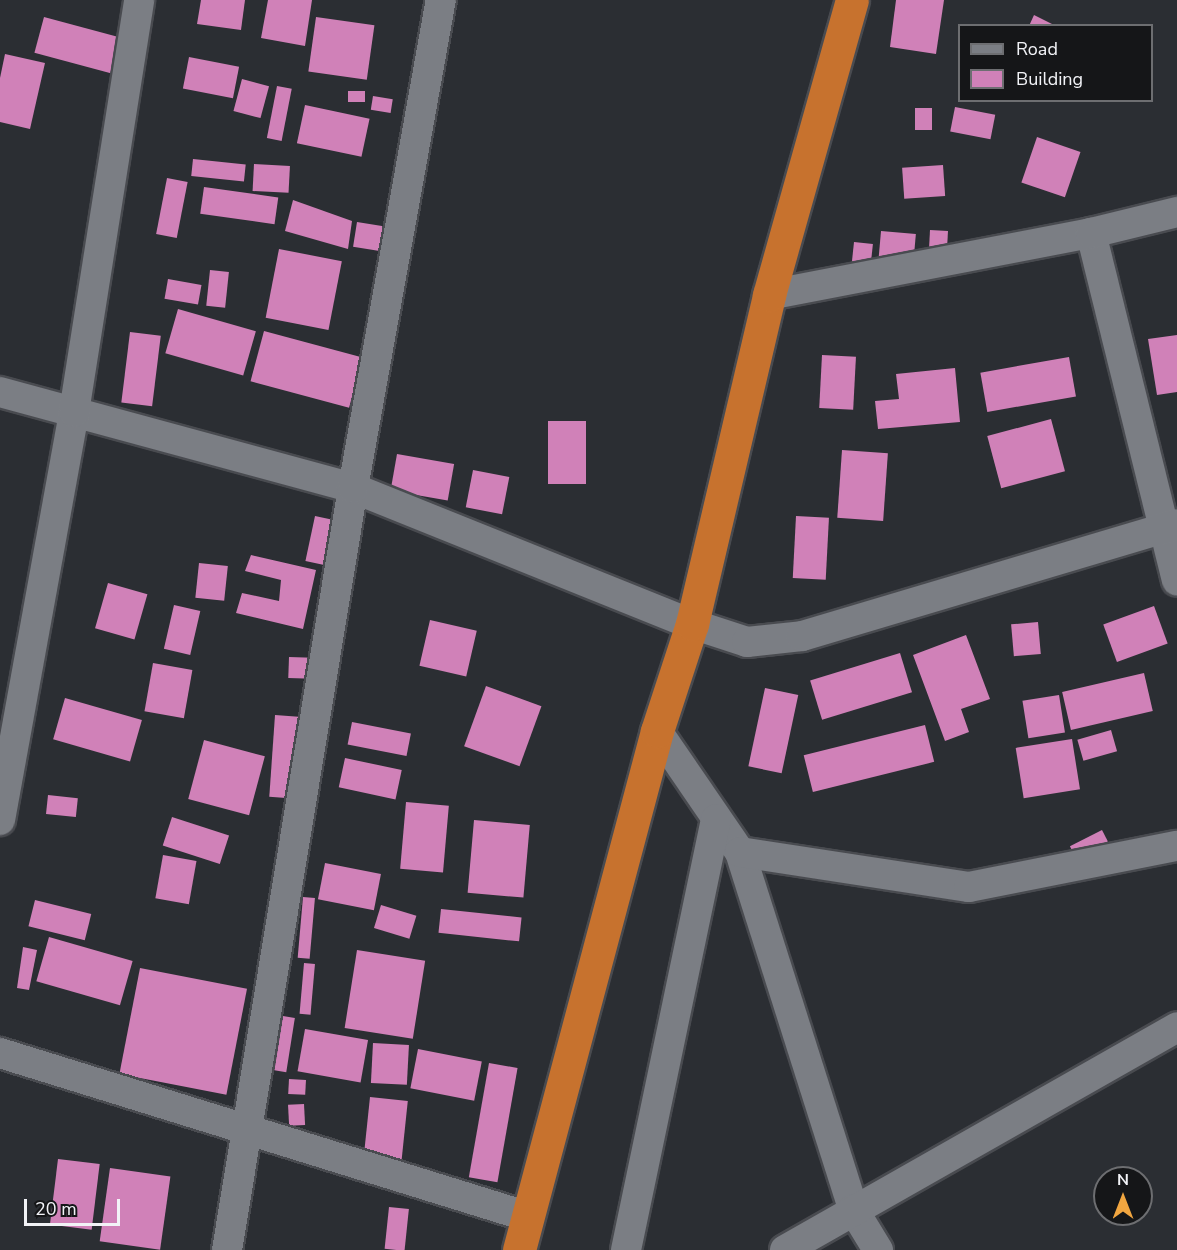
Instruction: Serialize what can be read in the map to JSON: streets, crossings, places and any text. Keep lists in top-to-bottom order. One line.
{"legend":["Road","Building"],"scale_bar":"20 m","north":"top"}
